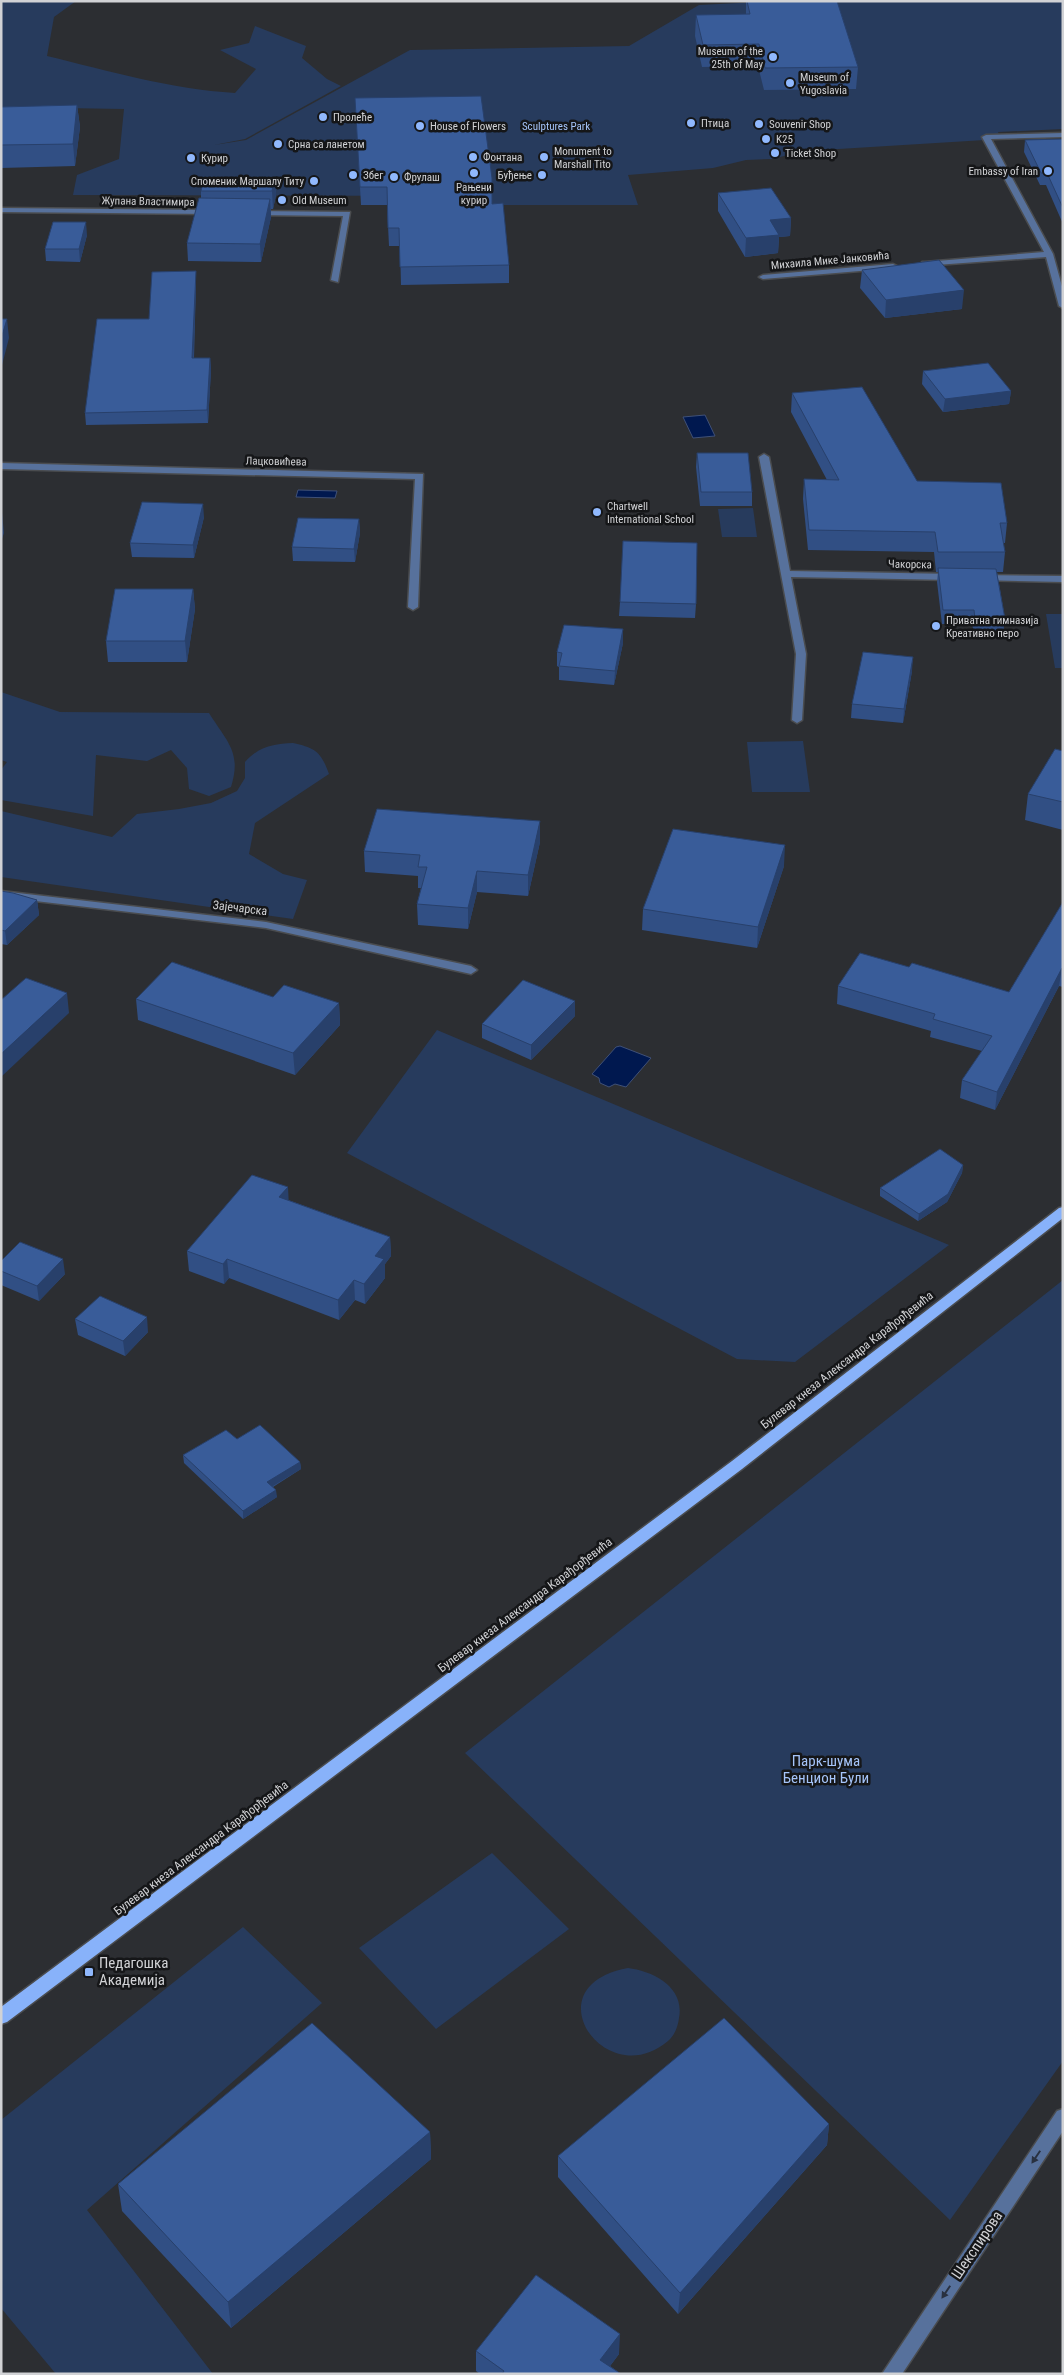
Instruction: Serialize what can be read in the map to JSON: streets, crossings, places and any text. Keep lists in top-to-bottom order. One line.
{"streets":{"main road":["Булевар кнеза Александра Карађорђевића"],"street":["Жупана Властимира","Михаила Мике Јанковића","Лацковићева","Чакорска","Зајечарска","Шекспирова"]},"one_way":["Шекспирова"],"parks":["Sculptures Park","Парк-шума Бенцион Були"],"places":{"other":["Museum of the 25th of May","Museum of Yugoslavia","Пролеће","Птица","Souvenir Shop","House of Flowers","K25","Срна са ланетом","Ticket Shop","Фонтана","Monument to Marshall Tito","Курир","Embassy of Iran","Рањени курир","Збег","Буђење","Фрулаш","Споменик Маршалу Титу","Old Museum","Chartwell International School","Приватна гимназија Креативно перо"],"transit":["Педагошка Академија"]}}
